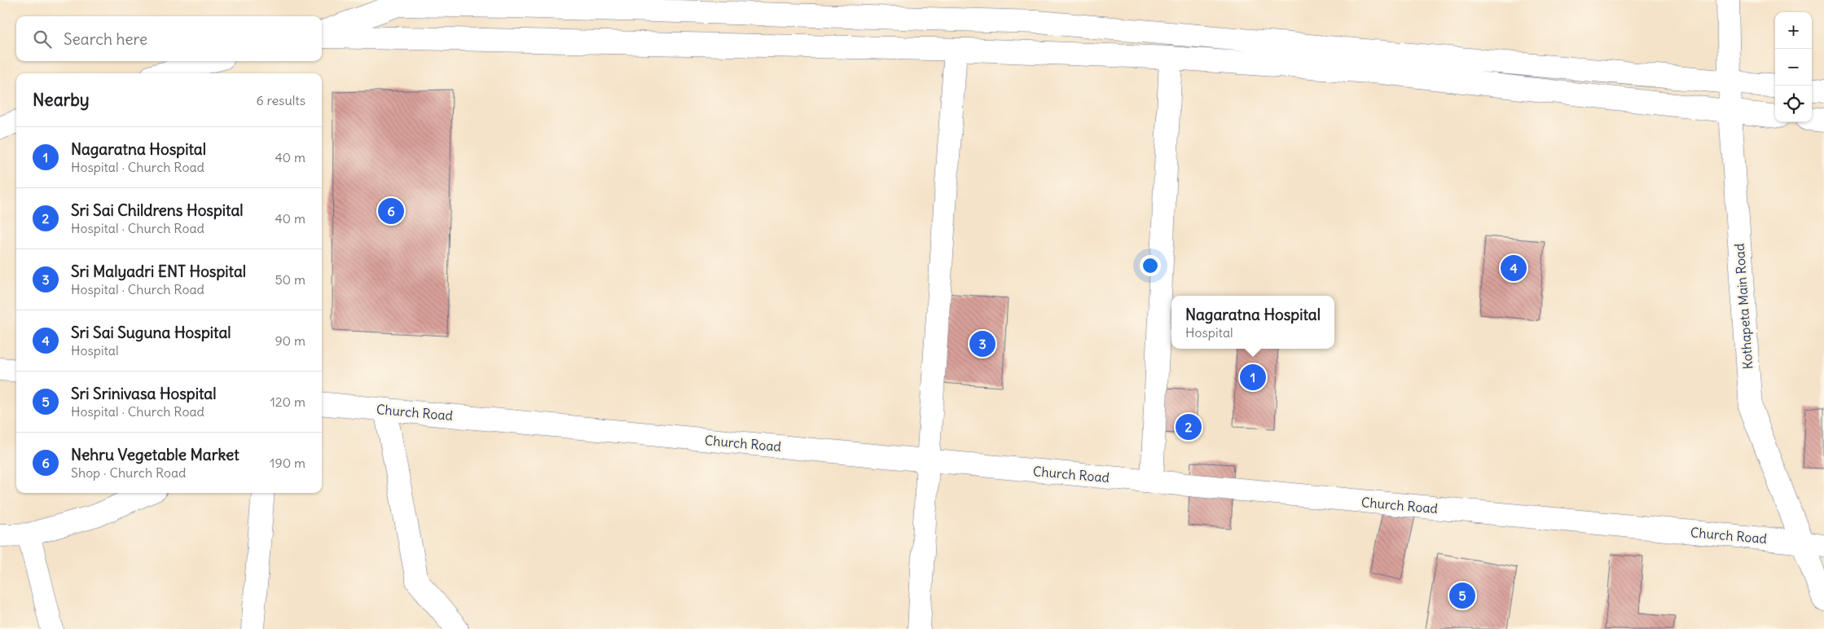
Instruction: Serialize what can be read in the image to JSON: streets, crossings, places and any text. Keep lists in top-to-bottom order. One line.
{"streets":{"street":["Kothapeta Main Road","Church Road"]},"crossings":[["Kothapeta Main Road","Church Road"]],"page":{"map_buttons":["+","−"],"search":"Search here","heading":["Nearby","6 results"],"list":[{"mark":"1","name":"Nagaratna Hospital","note":"Hospital · Church Road","value":"40 m"},{"mark":"2","name":"Sri Sai Childrens Hospital","note":"Hospital · Church Road","value":"40 m"},{"mark":"3","name":"Sri Malyadri ENT Hospital","note":"Hospital · Church Road","value":"50 m"},{"mark":"4","name":"Sri Sai Suguna Hospital","note":"Hospital","value":"90 m"},{"mark":"5","name":"Sri Srinivasa Hospital","note":"Hospital · Church Road","value":"120 m"},{"mark":"6","name":"Nehru Vegetable Market","note":"Shop · Church Road","value":"190 m"}],"pins":["6","4","3","1","2","5"],"popup":["Nagaratna Hospital","Hospital"]}}
